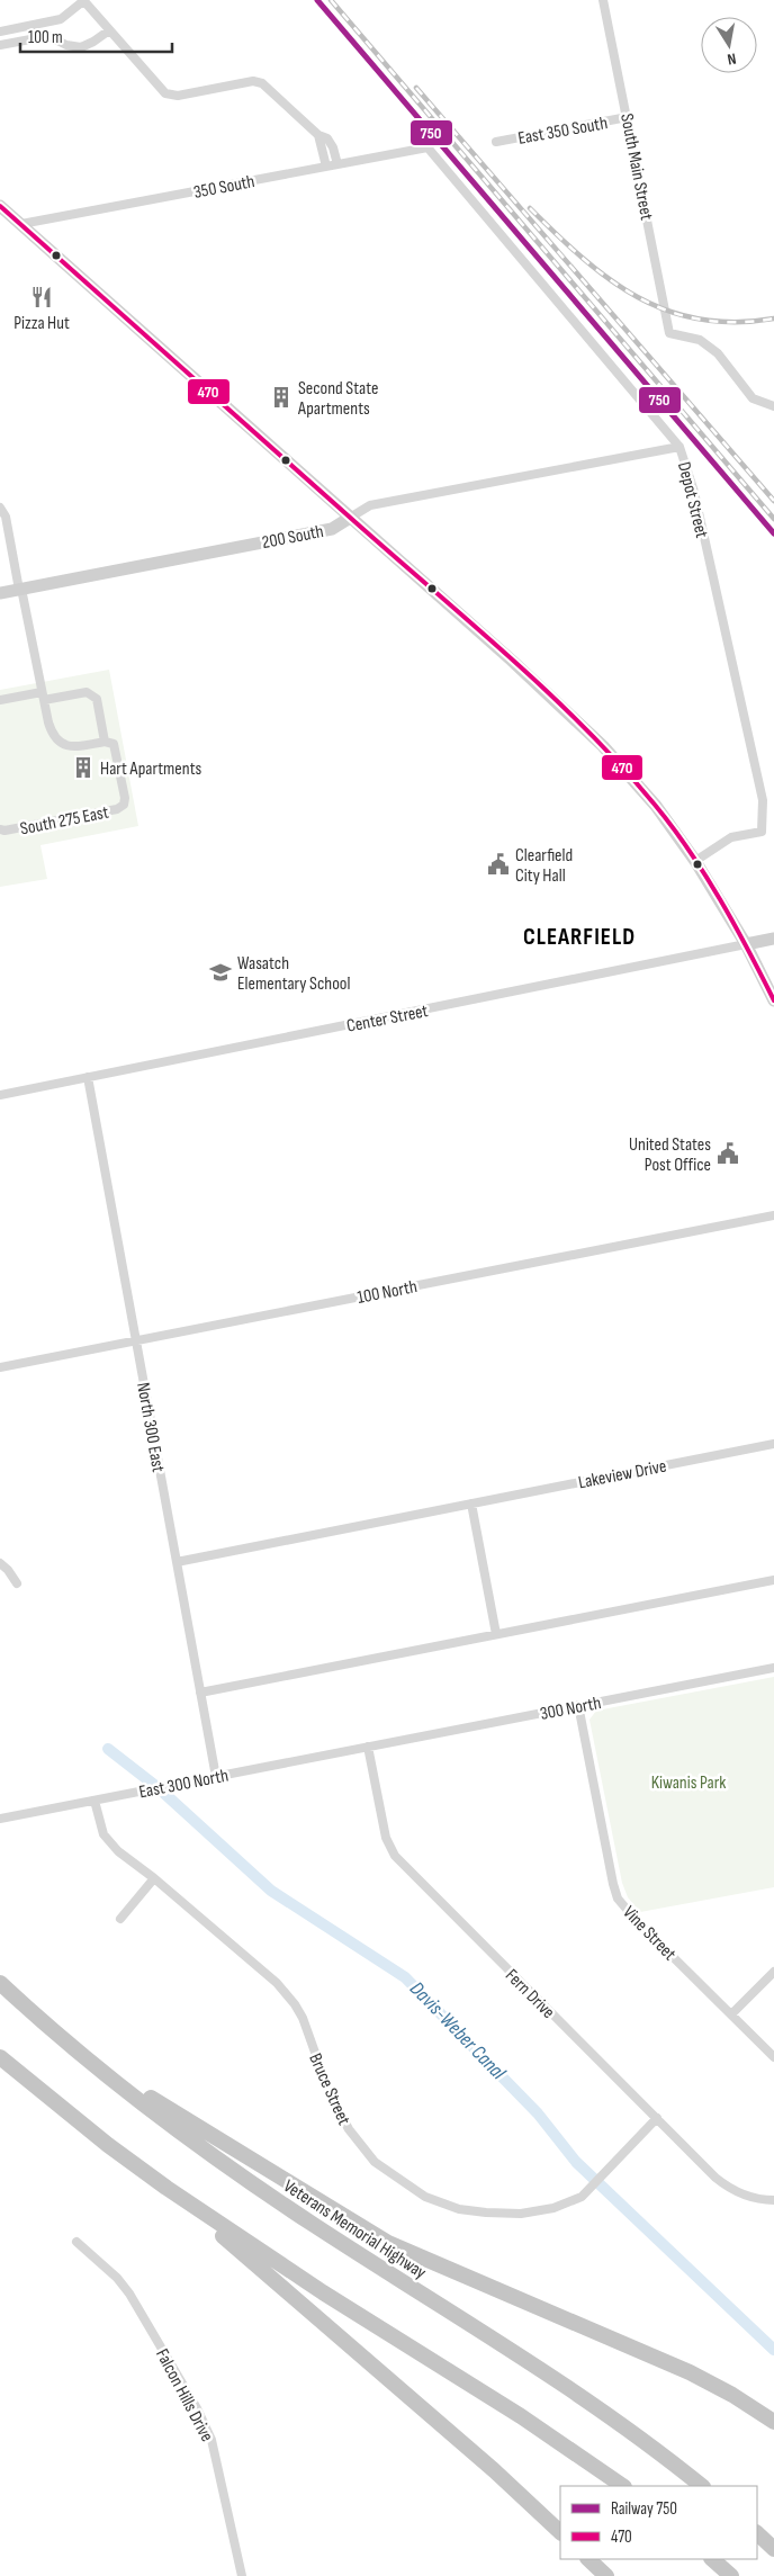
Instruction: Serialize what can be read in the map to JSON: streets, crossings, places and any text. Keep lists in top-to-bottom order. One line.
{"streets":{"highway":["Veterans Memorial Highway"],"main road":["200 South","Center Street"],"street":["East 350 South","South Main Street","350 South","Depot Street","South 275 East","100 North","North 300 East","Lakeview Drive","300 North","East 300 North","Vine Street","Fern Drive","Bruce Street","Falcon Hills Drive"]},"crossings":[["East 350 South","South Main Street"],["350 South","Depot Street"],["Depot Street","200 South"],["Center Street","North 300 East"],["100 North","North 300 East"],["North 300 East","Lakeview Drive"],["North 300 East","East 300 North"],["300 North","East 300 North"],["300 North","Vine Street"],["300 North","Fern Drive"],["East 300 North","Fern Drive"],["East 300 North","Bruce Street"],["Fern Drive","Bruce Street"]],"districts":["CLEARFIELD"],"water":["Davis-Weber Canal"],"parks":["Kiwanis Park"],"places":{"restaurant":["Pizza Hut"],"building":["Second State Apartments","Hart Apartments"],"public building":["Clearfield City Hall","United States Post Office"],"school or university":["Wasatch Elementary School"]},"lines":["rail line 750","transit line 470"],"legend":["Railway 750","470"],"scale_bar":"100 m","north":"bottom"}
